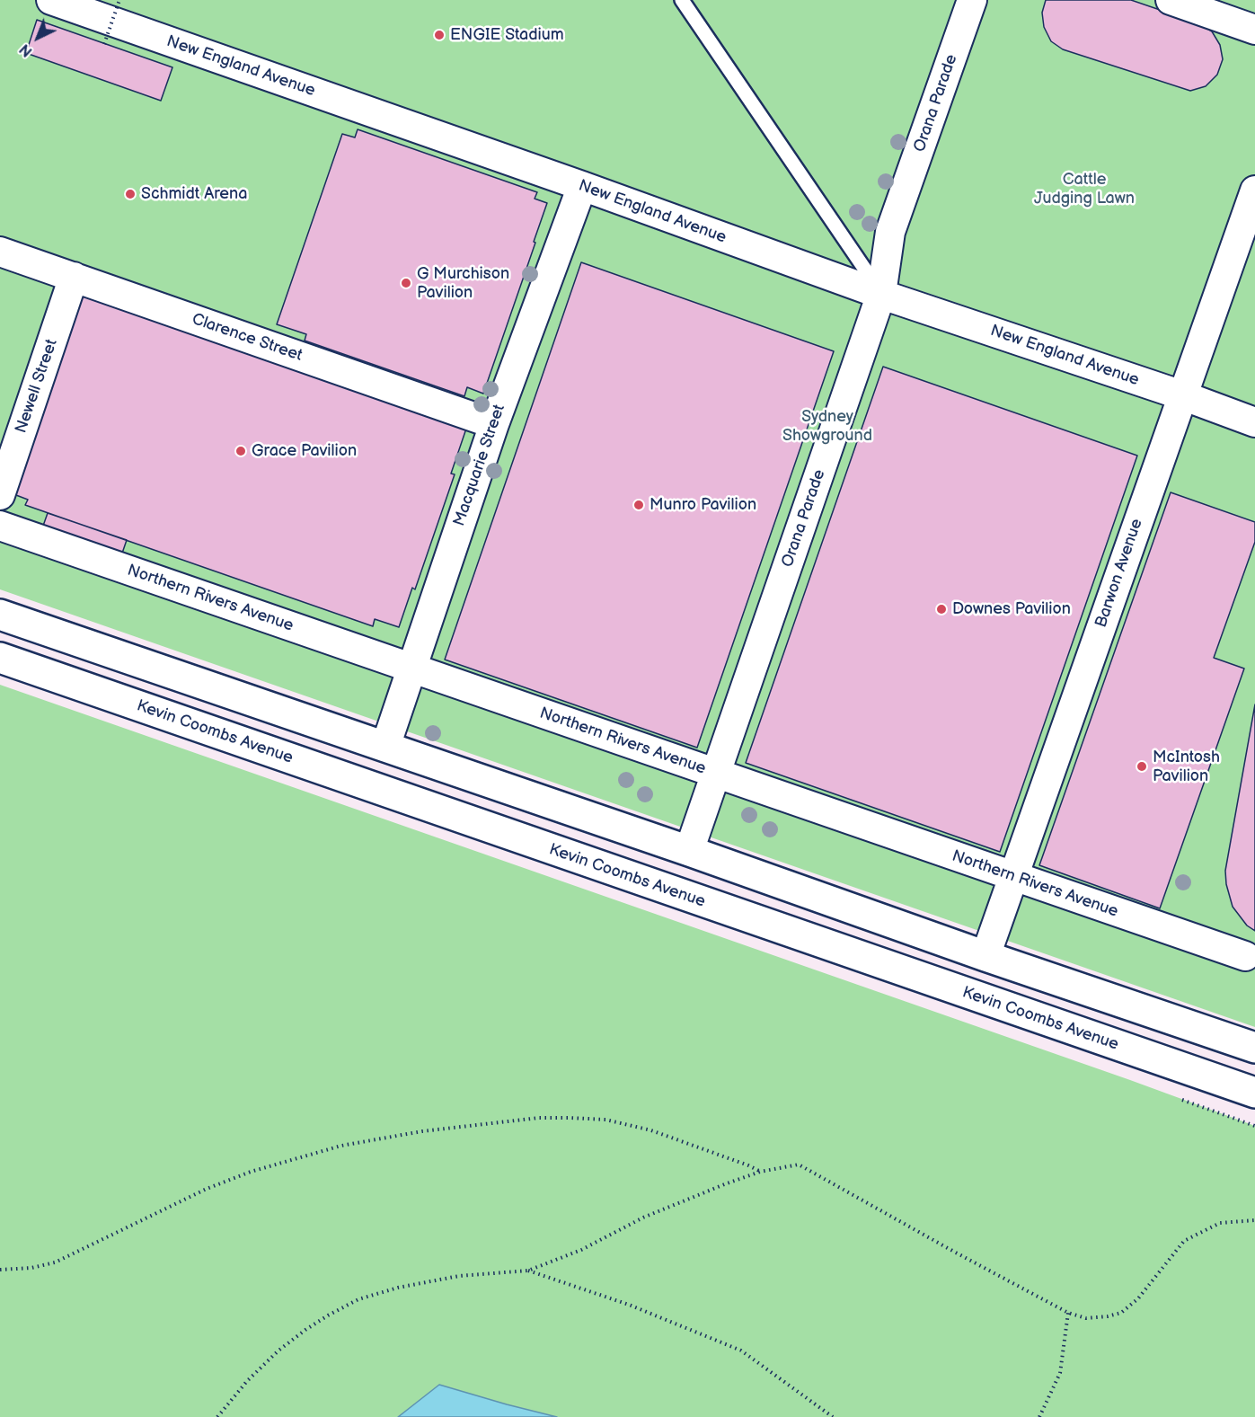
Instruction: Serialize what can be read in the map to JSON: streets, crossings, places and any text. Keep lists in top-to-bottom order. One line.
{"streets":{"main road":["Kevin Coombs Avenue"],"street":["New England Avenue","Orana Parade","Clarence Street","Newell Street","Macquarie Street","Barwon Avenue","Northern Rivers Avenue"]},"crossings":[["New England Avenue","Orana Parade"],["New England Avenue","Macquarie Street"],["New England Avenue","Barwon Avenue"],["Orana Parade","Northern Rivers Avenue"],["Clarence Street","Newell Street"],["Clarence Street","Macquarie Street"],["Macquarie Street","Northern Rivers Avenue"],["Barwon Avenue","Northern Rivers Avenue"]],"parks":["Cattle Judging Lawn","Sydney Showground"],"places":["ENGIE Stadium","Schmidt Arena","G Murchison Pavilion","Grace Pavilion","Munro Pavilion","Downes Pavilion","McIntosh Pavilion"],"north":"bottom left"}
